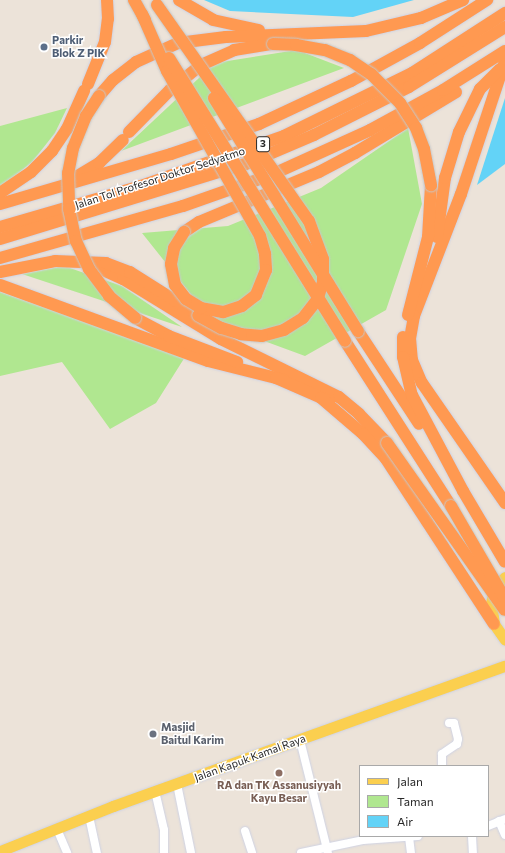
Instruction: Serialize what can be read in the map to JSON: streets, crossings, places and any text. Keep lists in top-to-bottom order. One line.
{"streets":{"highway":["3","Jalan Tol Profesor Doktor Sedyatmo"],"main road":["Jalan Kapuk Kamal Raya"]},"places":["Parkir Blok Z PIK","Masjid Baitul Karim","RA dan TK Assanusiyyah Kayu Besar"],"legend":["Jalan","Taman","Air"]}
